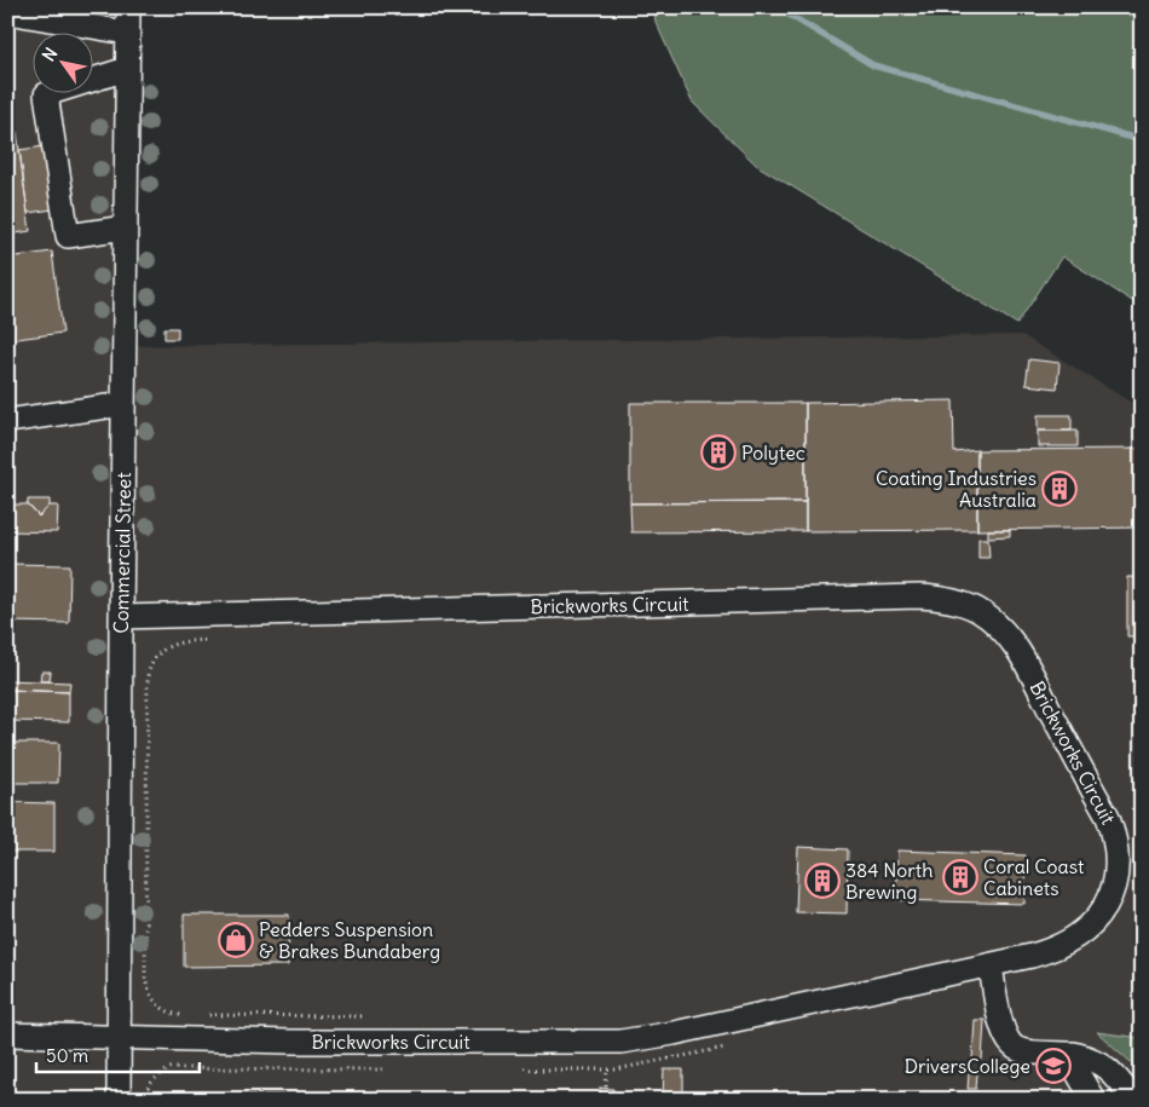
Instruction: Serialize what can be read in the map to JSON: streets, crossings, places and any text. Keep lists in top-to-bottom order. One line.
{"streets":{"street":["Commercial Street","Brickworks Circuit"]},"crossings":[["Commercial Street","Brickworks Circuit"]],"places":{"building":["Polytec","Coating Industries Australia","Coral Coast Cabinets","384 North Brewing"],"shop":["Pedders Suspension & Brakes Bundaberg"],"school or university":["DriversCollege"]},"scale_bar":"50 m","north":"top left"}
